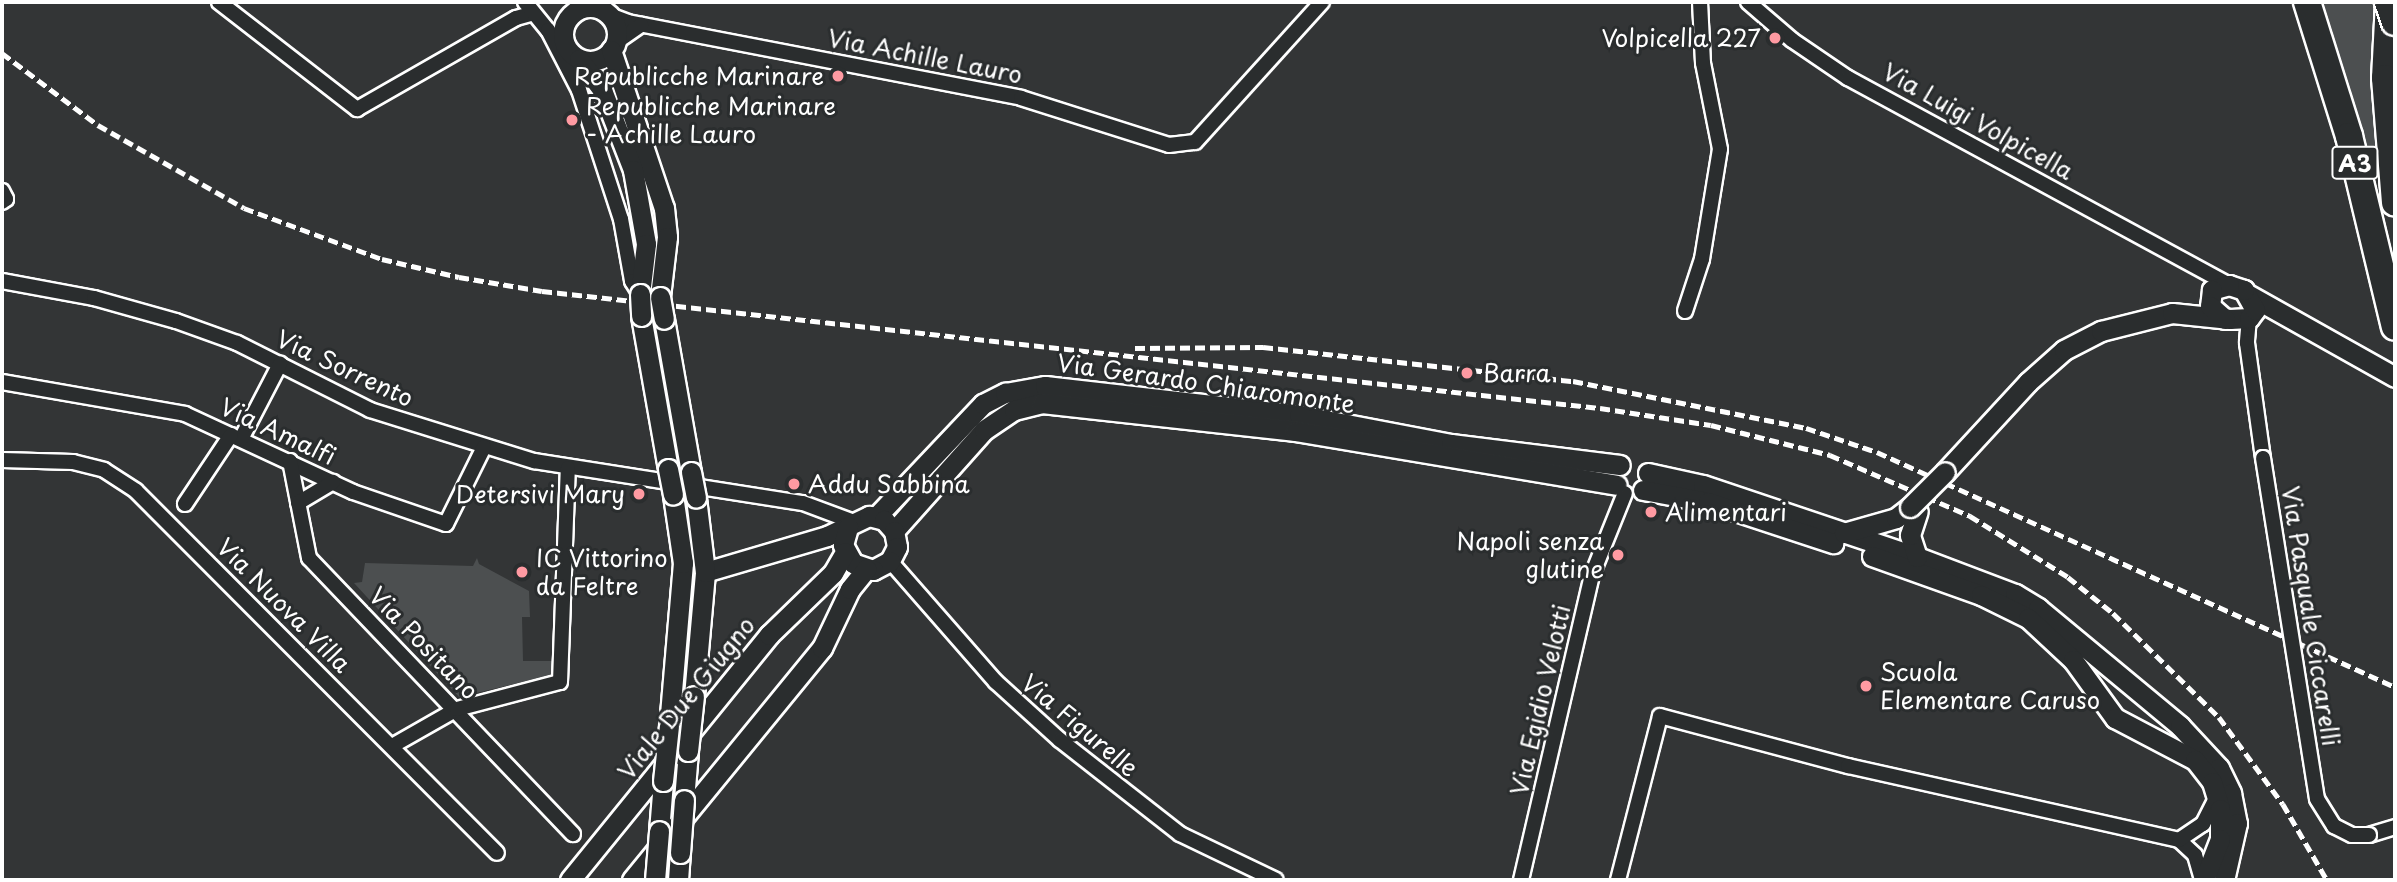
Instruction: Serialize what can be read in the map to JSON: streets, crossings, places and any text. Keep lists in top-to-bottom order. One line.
{"streets":{"highway":["A3"],"street":["Via Achille Lauro","Via Luigi Volpicella","Via Sorrento","Via Gerardo Chiaromonte","Via Amalfi","Via Nuova Villa","Via Pasquale Ciccarelli","Via Positano","Viale Due Giugno","Via Egidio Velotti","Via Figurelle"]},"crossings":[["Via Sorrento","Via Gerardo Chiaromonte"],["Via Sorrento","Via Amalfi"],["Via Sorrento","Viale Due Giugno"],["Via Sorrento","Via Figurelle"],["Via Gerardo Chiaromonte","Viale Due Giugno"],["Via Gerardo Chiaromonte","Via Egidio Velotti"],["Via Gerardo Chiaromonte","Via Figurelle"],["Via Amalfi","Via Positano"],["Viale Due Giugno","Via Figurelle"]],"places":["Volpicella 227","Republicche Marinare","Republicche Marinare - Achille Lauro","Barra","Addu Sabbina","Detersivi Mary","Alimentari","Napoli senza glutine","IC Vittorino da Feltre","Scuola Elementare Caruso"]}
